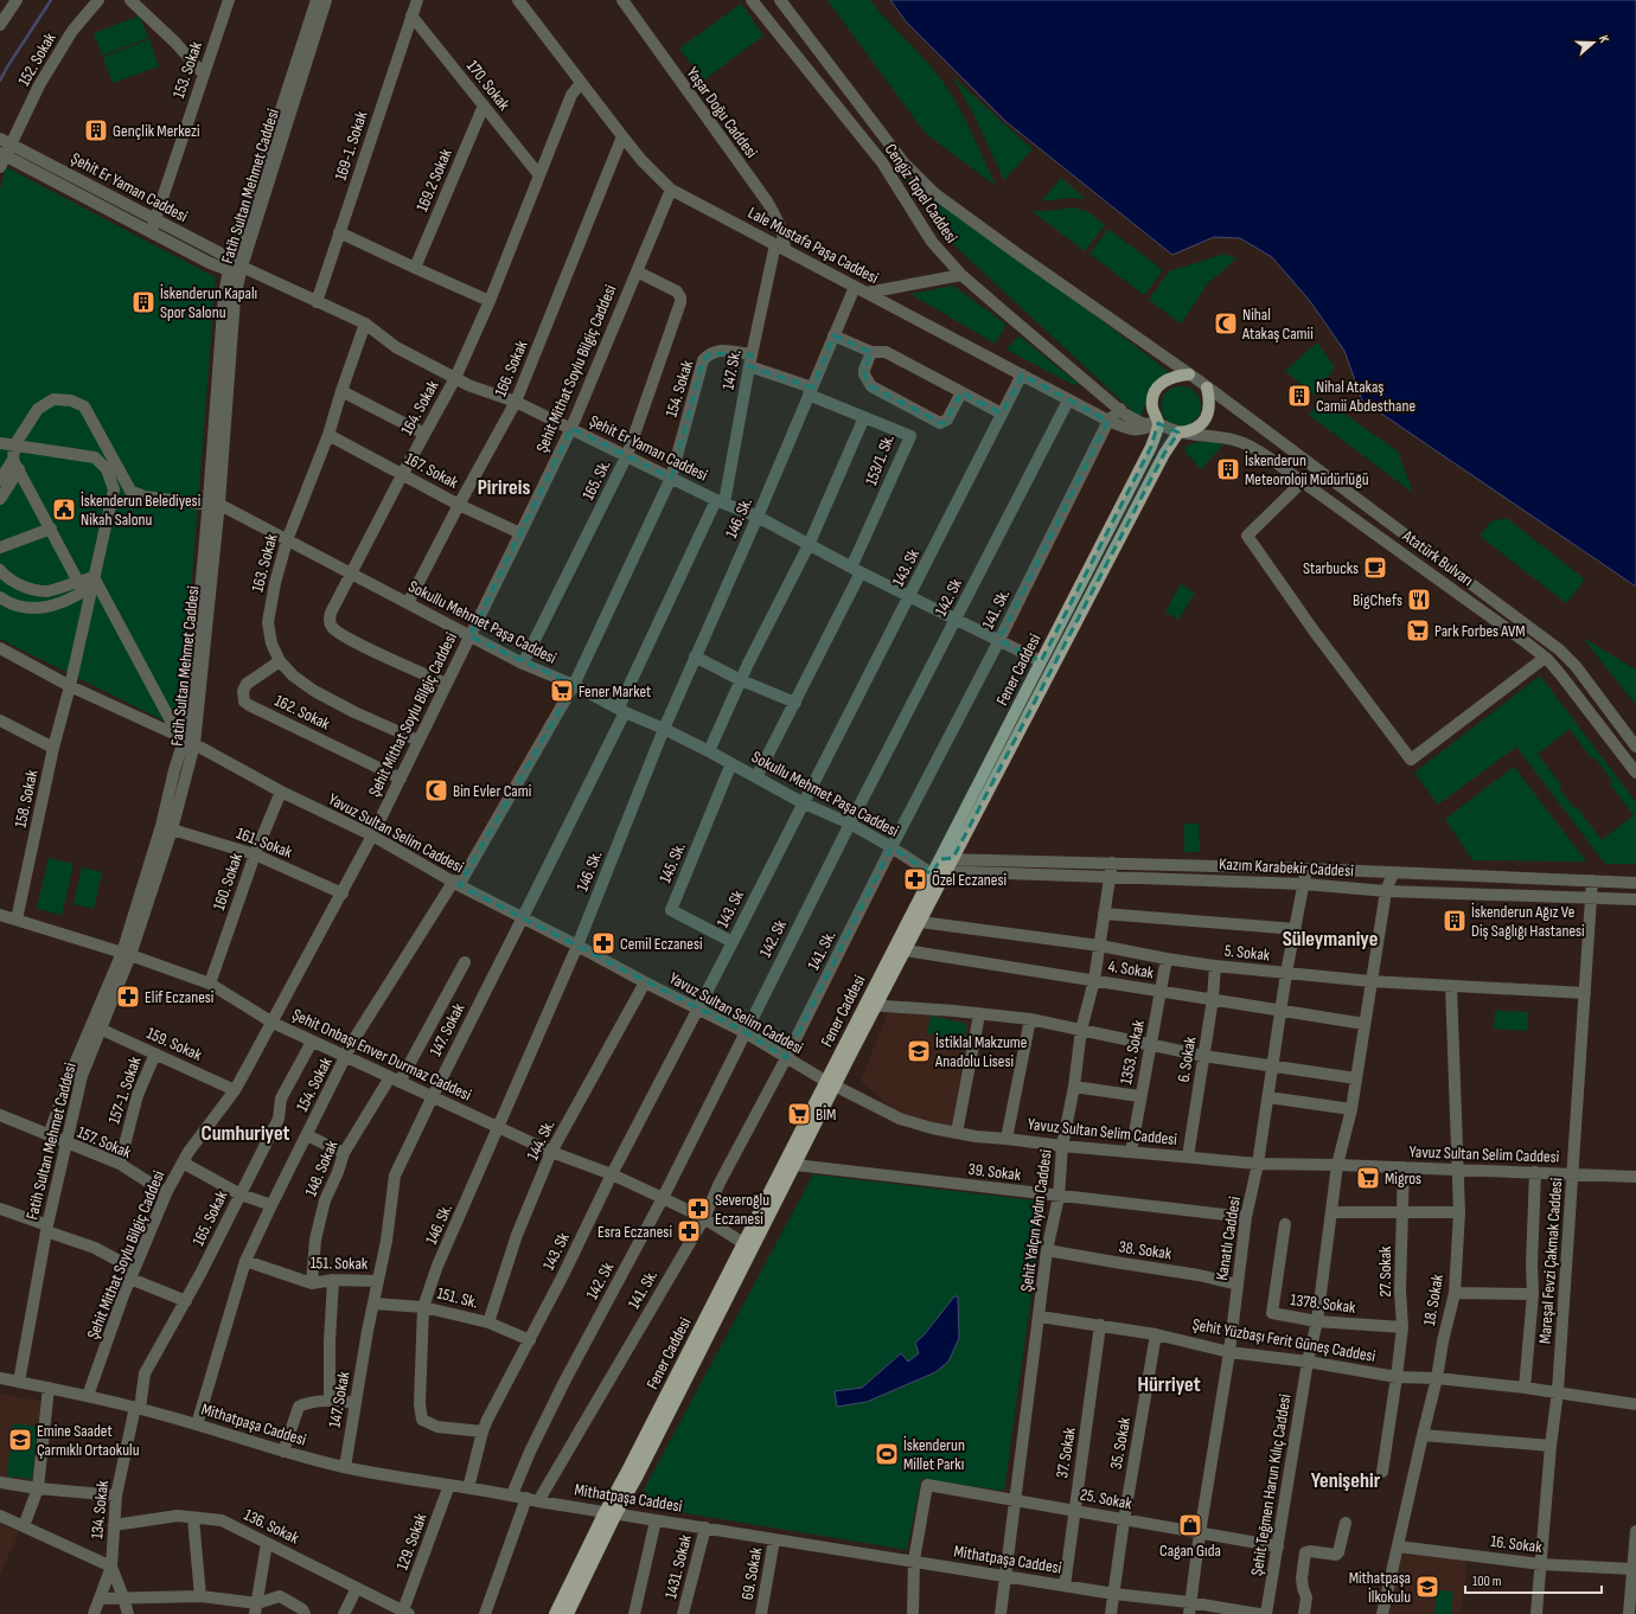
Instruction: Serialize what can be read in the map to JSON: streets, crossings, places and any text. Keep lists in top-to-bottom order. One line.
{"streets":{"main road":["Fener Caddesi"],"street":["152. Sokak","153. Sokak","170. Sokak","Yaşar Doğu Caddesi","169-1. Sokak","169.2 Sokak","Fatih Sultan Mehmet Caddesi","Şehit Er Yaman Caddesi","Cengiz Topel Caddesi","Lale Mustafa Paşa Caddesi","166. Sokak","Şehit Mithat Soylu Bilgiç Caddesi","147. Sk.","154. Sokak","164. Sokak","153/1. Sk.","167. Sokak","165. Sk.","146. Sk.","Atatürk Bulvarı","163. Sokak","143. Sk","142. Sk","141. Sk.","Sokullu Mehmet Paşa Caddesi","162. Sokak","158. Sokak","Yavuz Sultan Selim Caddesi","161. Sokak","145. Sk.","Kazım Karabekir Caddesi","160. Sokak","5. Sokak","4. Sokak","147. Sokak","159. Sokak","1353. Sokak","Şehit Onbaşı Enver Durmaz Caddesi","6. Sokak","157-1. Sokak","144. Sk.","157. Sokak","148. Sokak","39. Sokak","165. Sokak","Şehit Yalçın Aydın Caddesi","Kanatlı Caddesi","38. Sokak","Mareşal Fevzi Çakmak Caddesi","151. Sokak","27. Sokak","151. Sk.","18. Sokak","1378. Sokak","Şehit Yüzbaşı Ferit Güneş Caddesi","Mithatpaşa Caddesi","35. Sokak","37. Sokak","Şehit Teğmen Harun Kılıç Caddesi","25. Sokak","134. Sokak","136. Sokak","129. Sokak","16. Sokak","1431. Sokak","69. Sokak"]},"crossings":[["152. Sokak","Şehit Er Yaman Caddesi"],["153. Sokak","Şehit Er Yaman Caddesi"],["170. Sokak","169-1. Sokak"],["170. Sokak","169.2 Sokak"],["170. Sokak","164. Sokak"],["Yaşar Doğu Caddesi","Lale Mustafa Paşa Caddesi"],["Yaşar Doğu Caddesi","147. Sk."],["169-1. Sokak","Şehit Er Yaman Caddesi"],["Fatih Sultan Mehmet Caddesi","Şehit Er Yaman Caddesi"],["Fatih Sultan Mehmet Caddesi","Sokullu Mehmet Paşa Caddesi"],["Fatih Sultan Mehmet Caddesi","Yavuz Sultan Selim Caddesi"],["Fatih Sultan Mehmet Caddesi","161. Sokak"],["Fatih Sultan Mehmet Caddesi","159. Sokak"],["Fatih Sultan Mehmet Caddesi","Şehit Onbaşı Enver Durmaz Caddesi"],["Fatih Sultan Mehmet Caddesi","157. Sokak"],["Fatih Sultan Mehmet Caddesi","Mithatpaşa Caddesi"],["Şehit Er Yaman Caddesi","166. Sokak"],["Şehit Er Yaman Caddesi","Şehit Mithat Soylu Bilgiç Caddesi"],["Şehit Er Yaman Caddesi","147. Sk."],["Şehit Er Yaman Caddesi","154. Sokak"],["Şehit Er Yaman Caddesi","164. Sokak"],["Şehit Er Yaman Caddesi","153/1. Sk."],["Şehit Er Yaman Caddesi","165. Sk."],["Şehit Er Yaman Caddesi","146. Sk."],["Şehit Er Yaman Caddesi","163. Sokak"],["Şehit Er Yaman Caddesi","143. Sk"],["Şehit Er Yaman Caddesi","142. Sk"],["Şehit Er Yaman Caddesi","141. Sk."],["Şehit Er Yaman Caddesi","Fener Caddesi"],["Cengiz Topel Caddesi","Lale Mustafa Paşa Caddesi"],["Cengiz Topel Caddesi","Atatürk Bulvarı"],["Cengiz Topel Caddesi","141. Sk."],["Cengiz Topel Caddesi","Fener Caddesi"],["Lale Mustafa Paşa Caddesi","166. Sokak"],["Lale Mustafa Paşa Caddesi","Şehit Mithat Soylu Bilgiç Caddesi"],["Lale Mustafa Paşa Caddesi","147. Sk."],["Lale Mustafa Paşa Caddesi","164. Sokak"],["Lale Mustafa Paşa Caddesi","146. Sk."],["Lale Mustafa Paşa Caddesi","Atatürk Bulvarı"],["Lale Mustafa Paşa Caddesi","143. Sk"],["Lale Mustafa Paşa Caddesi","142. Sk"],["Lale Mustafa Paşa Caddesi","141. Sk."],["Lale Mustafa Paşa Caddesi","Fener Caddesi"],["166. Sokak","167. Sokak"],["166. Sokak","Sokullu Mehmet Paşa Caddesi"],["Şehit Mithat Soylu Bilgiç Caddesi","164. Sokak"],["Şehit Mithat Soylu Bilgiç Caddesi","167. Sokak"],["Şehit Mithat Soylu Bilgiç Caddesi","165. Sk."],["Şehit Mithat Soylu Bilgiç Caddesi","163. Sokak"],["Şehit Mithat Soylu Bilgiç Caddesi","Sokullu Mehmet Paşa Caddesi"],["Şehit Mithat Soylu Bilgiç Caddesi","162. Sokak"],["Şehit Mithat Soylu Bilgiç Caddesi","Yavuz Sultan Selim Caddesi"],["Şehit Mithat Soylu Bilgiç Caddesi","161. Sokak"],["Şehit Mithat Soylu Bilgiç Caddesi","159. Sokak"],["Şehit Mithat Soylu Bilgiç Caddesi","Şehit Onbaşı Enver Durmaz Caddesi"],["Şehit Mithat Soylu Bilgiç Caddesi","157. Sokak"],["Şehit Mithat Soylu Bilgiç Caddesi","Mithatpaşa Caddesi"],["147. Sk.","154. Sokak"],["147. Sk.","153/1. Sk."],["147. Sk.","Sokullu Mehmet Paşa Caddesi"],["147. Sk.","147. Sokak"],["154. Sokak","Sokullu Mehmet Paşa Caddesi"],["154. Sokak","Yavuz Sultan Selim Caddesi"],["154. Sokak","Şehit Onbaşı Enver Durmaz Caddesi"],["154. Sokak","151. Sokak"],["154. Sokak","Mithatpaşa Caddesi"],["164. Sokak","167. Sokak"],["164. Sokak","Sokullu Mehmet Paşa Caddesi"],["153/1. Sk.","146. Sk."],["167. Sokak","163. Sokak"],["165. Sk.","Sokullu Mehmet Paşa Caddesi"],["146. Sk.","143. Sk"],["146. Sk.","Sokullu Mehmet Paşa Caddesi"],["146. Sk.","Yavuz Sultan Selim Caddesi"],["146. Sk.","Şehit Onbaşı Enver Durmaz Caddesi"],["146. Sk.","151. Sk."],["Atatürk Bulvarı","Fener Caddesi"],["163. Sokak","Sokullu Mehmet Paşa Caddesi"],["163. Sokak","162. Sokak"],["143. Sk","Sokullu Mehmet Paşa Caddesi"],["143. Sk","Yavuz Sultan Selim Caddesi"],["143. Sk","145. Sk."],["143. Sk","Şehit Onbaşı Enver Durmaz Caddesi"],["143. Sk","151. Sk."],["143. Sk","Mithatpaşa Caddesi"],["142. Sk","Sokullu Mehmet Paşa Caddesi"],["142. Sk","Yavuz Sultan Selim Caddesi"],["142. Sk","Şehit Onbaşı Enver Durmaz Caddesi"],["142. Sk","Mithatpaşa Caddesi"],["141. Sk.","Sokullu Mehmet Paşa Caddesi"],["141. Sk.","Yavuz Sultan Selim Caddesi"],["141. Sk.","Şehit Onbaşı Enver Durmaz Caddesi"],["141. Sk.","Mithatpaşa Caddesi"],["Sokullu Mehmet Paşa Caddesi","Fener Caddesi"],["Sokullu Mehmet Paşa Caddesi","145. Sk."],["Sokullu Mehmet Paşa Caddesi","Kazım Karabekir Caddesi"],["Sokullu Mehmet Paşa Caddesi","147. Sokak"],["Fener Caddesi","Yavuz Sultan Selim Caddesi"],["Fener Caddesi","Kazım Karabekir Caddesi"],["Fener Caddesi","5. Sokak"],["Fener Caddesi","4. Sokak"],["Fener Caddesi","Şehit Onbaşı Enver Durmaz Caddesi"],["Fener Caddesi","39. Sokak"],["Fener Caddesi","Mithatpaşa Caddesi"],["158. Sokak","Yavuz Sultan Selim Caddesi"],["158. Sokak","Şehit Onbaşı Enver Durmaz Caddesi"],["Yavuz Sultan Selim Caddesi","160. Sokak"],["Yavuz Sultan Selim Caddesi","147. Sokak"],["Yavuz Sultan Selim Caddesi","1353. Sokak"],["Yavuz Sultan Selim Caddesi","6. Sokak"],["Yavuz Sultan Selim Caddesi","144. Sk."],["Yavuz Sultan Selim Caddesi","Şehit Yalçın Aydın Caddesi"],["Yavuz Sultan Selim Caddesi","Kanatlı Caddesi"],["Yavuz Sultan Selim Caddesi","Mareşal Fevzi Çakmak Caddesi"],["Yavuz Sultan Selim Caddesi","27. Sokak"],["Yavuz Sultan Selim Caddesi","18. Sokak"],["161. Sokak","160. Sokak"],["Kazım Karabekir Caddesi","Şehit Yalçın Aydın Caddesi"],["Kazım Karabekir Caddesi","Kanatlı Caddesi"],["Kazım Karabekir Caddesi","Mareşal Fevzi Çakmak Caddesi"],["160. Sokak","Şehit Onbaşı Enver Durmaz Caddesi"],["5. Sokak","1353. Sokak"],["5. Sokak","6. Sokak"],["5. Sokak","Şehit Yalçın Aydın Caddesi"],["5. Sokak","Kanatlı Caddesi"],["5. Sokak","Mareşal Fevzi Çakmak Caddesi"],["5. Sokak","18. Sokak"],["4. Sokak","1353. Sokak"],["4. Sokak","6. Sokak"],["4. Sokak","Şehit Yalçın Aydın Caddesi"],["4. Sokak","Kanatlı Caddesi"],["147. Sokak","Şehit Onbaşı Enver Durmaz Caddesi"],["147. Sokak","151. Sokak"],["147. Sokak","151. Sk."],["147. Sokak","Mithatpaşa Caddesi"],["159. Sokak","157-1. Sokak"],["Şehit Onbaşı Enver Durmaz Caddesi","144. Sk."],["Şehit Onbaşı Enver Durmaz Caddesi","148. Sokak"],["Şehit Onbaşı Enver Durmaz Caddesi","165. Sokak"],["157-1. Sokak","157. Sokak"],["144. Sk.","151. Sk."],["148. Sokak","151. Sokak"],["39. Sokak","Şehit Yalçın Aydın Caddesi"],["39. Sokak","Kanatlı Caddesi"],["165. Sokak","Mithatpaşa Caddesi"],["165. Sokak","134. Sokak"],["Şehit Yalçın Aydın Caddesi","38. Sokak"],["Şehit Yalçın Aydın Caddesi","Şehit Yüzbaşı Ferit Güneş Caddesi"],["Şehit Yalçın Aydın Caddesi","Mithatpaşa Caddesi"],["Şehit Yalçın Aydın Caddesi","25. Sokak"],["Kanatlı Caddesi","38. Sokak"],["Kanatlı Caddesi","Şehit Yüzbaşı Ferit Güneş Caddesi"],["Kanatlı Caddesi","Mithatpaşa Caddesi"],["Kanatlı Caddesi","25. Sokak"],["Mareşal Fevzi Çakmak Caddesi","Şehit Yüzbaşı Ferit Güneş Caddesi"],["Mareşal Fevzi Çakmak Caddesi","16. Sokak"],["27. Sokak","1378. Sokak"],["27. Sokak","Şehit Yüzbaşı Ferit Güneş Caddesi"],["18. Sokak","Şehit Yüzbaşı Ferit Güneş Caddesi"],["18. Sokak","16. Sokak"],["Şehit Yüzbaşı Ferit Güneş Caddesi","35. Sokak"],["Şehit Yüzbaşı Ferit Güneş Caddesi","37. Sokak"],["Şehit Yüzbaşı Ferit Güneş Caddesi","Şehit Teğmen Harun Kılıç Caddesi"],["Mithatpaşa Caddesi","35. Sokak"],["Mithatpaşa Caddesi","37. Sokak"],["Mithatpaşa Caddesi","25. Sokak"],["Mithatpaşa Caddesi","134. Sokak"],["Mithatpaşa Caddesi","129. Sokak"],["Mithatpaşa Caddesi","1431. Sokak"],["Mithatpaşa Caddesi","69. Sokak"],["35. Sokak","25. Sokak"],["37. Sokak","25. Sokak"],["Şehit Teğmen Harun Kılıç Caddesi","25. Sokak"],["134. Sokak","136. Sokak"],["136. Sokak","129. Sokak"]],"districts":["Pirireis","Süleymaniye","Cumhuriyet","Hürriyet","Yenişehir"],"places":{"building":["Gençlik Merkezi","İskenderun Kapalı Spor Salonu","Nihal Atakaş Camii Abdesthane","İskenderun Meteoroloji Müdürlüğü","İskenderun Ağız Ve Diş Sağlığı Hastanesi"],"mosque":["Nihal Atakaş Camii","Bin Evler Cami"],"public building":["İskenderun Belediyesi Nikah Salonu"],"cafe":["Starbucks"],"restaurant":["BigChefs"],"supermarket":["Park Forbes AVM","Fener Market","BİM","Migros"],"pharmacy":["Özel Eczanesi","Cemil Eczanesi","Elif Eczanesi","Severoğlu Eczanesi","Esra Eczanesi"],"school or university":["İstiklal Makzume Anadolu Lisesi","Emine Saadet Çarmıklı Ortaokulu","Mithatpaşa İlkokulu"],"sports":["İskenderun Millet Parkı"],"shop":["Cagan Gıda"]},"scale_bar":"100 m","north":"right"}
